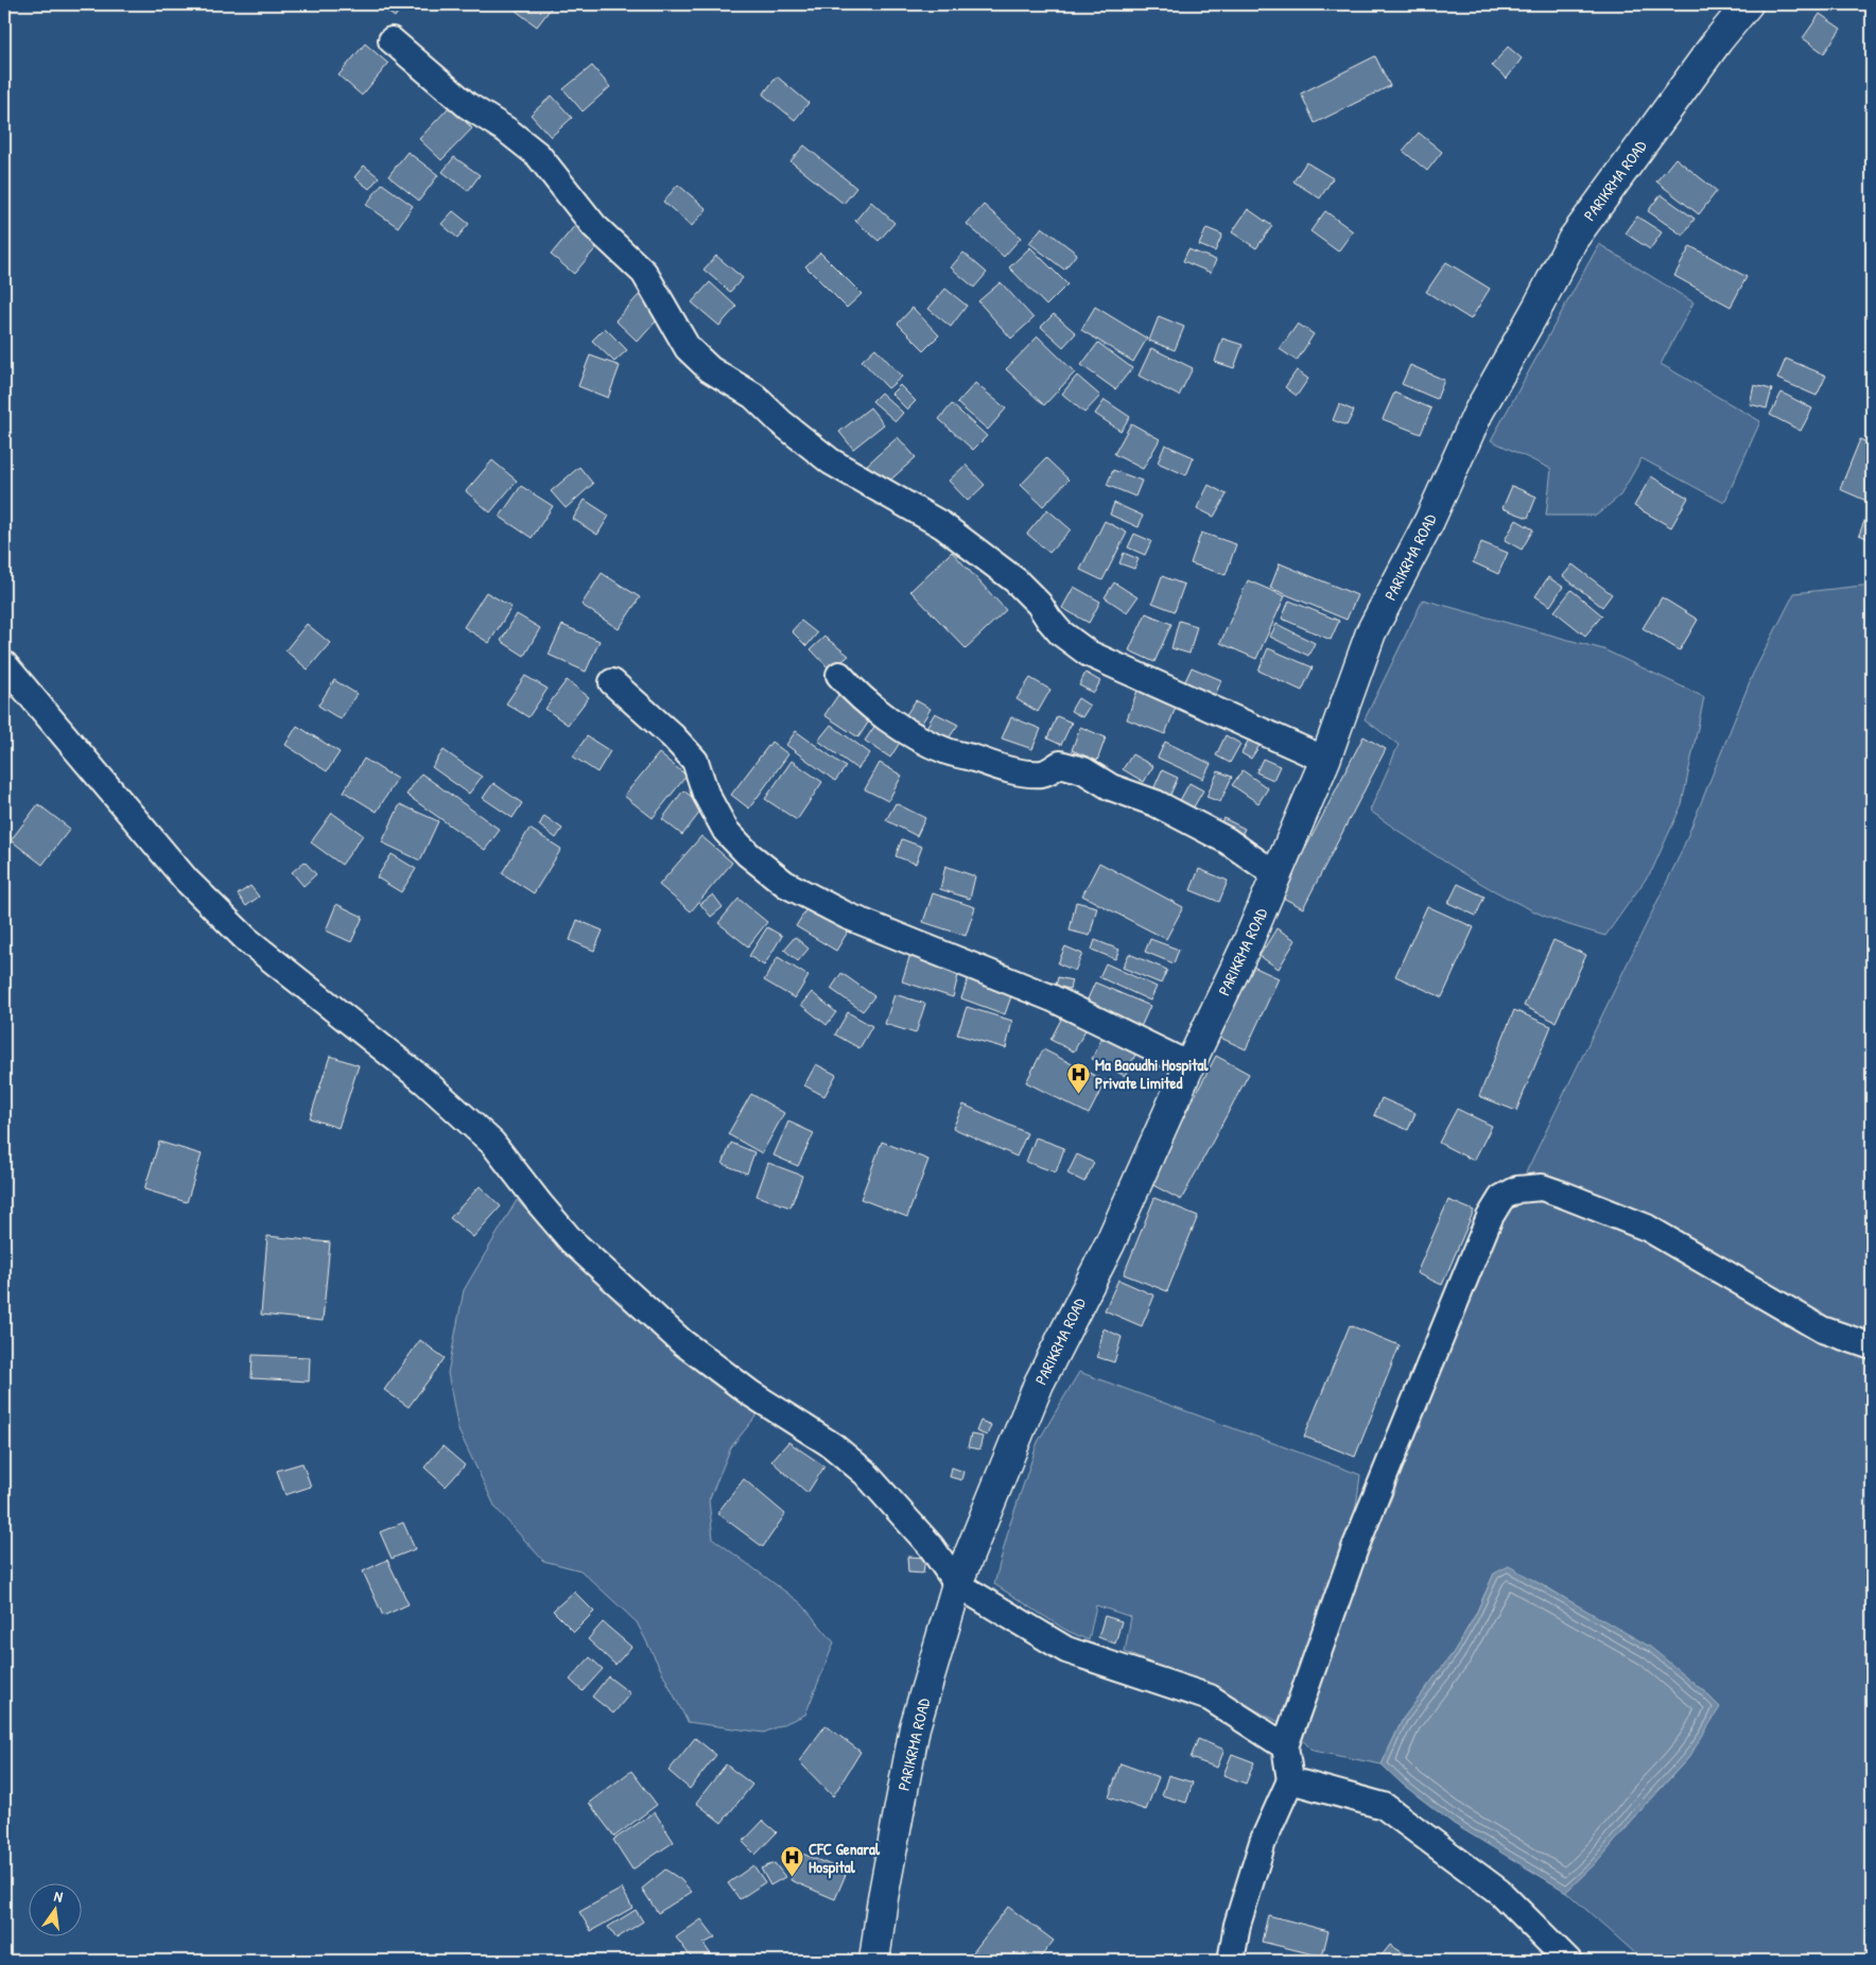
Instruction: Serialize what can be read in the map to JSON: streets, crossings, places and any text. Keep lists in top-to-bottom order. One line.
{"streets":{"street":["PARIKRMA ROAD"]},"places":{"hospital":["Ma Baoudhi Hospital Private Limited","CFC Genaral Hospital"]},"north":"top"}
